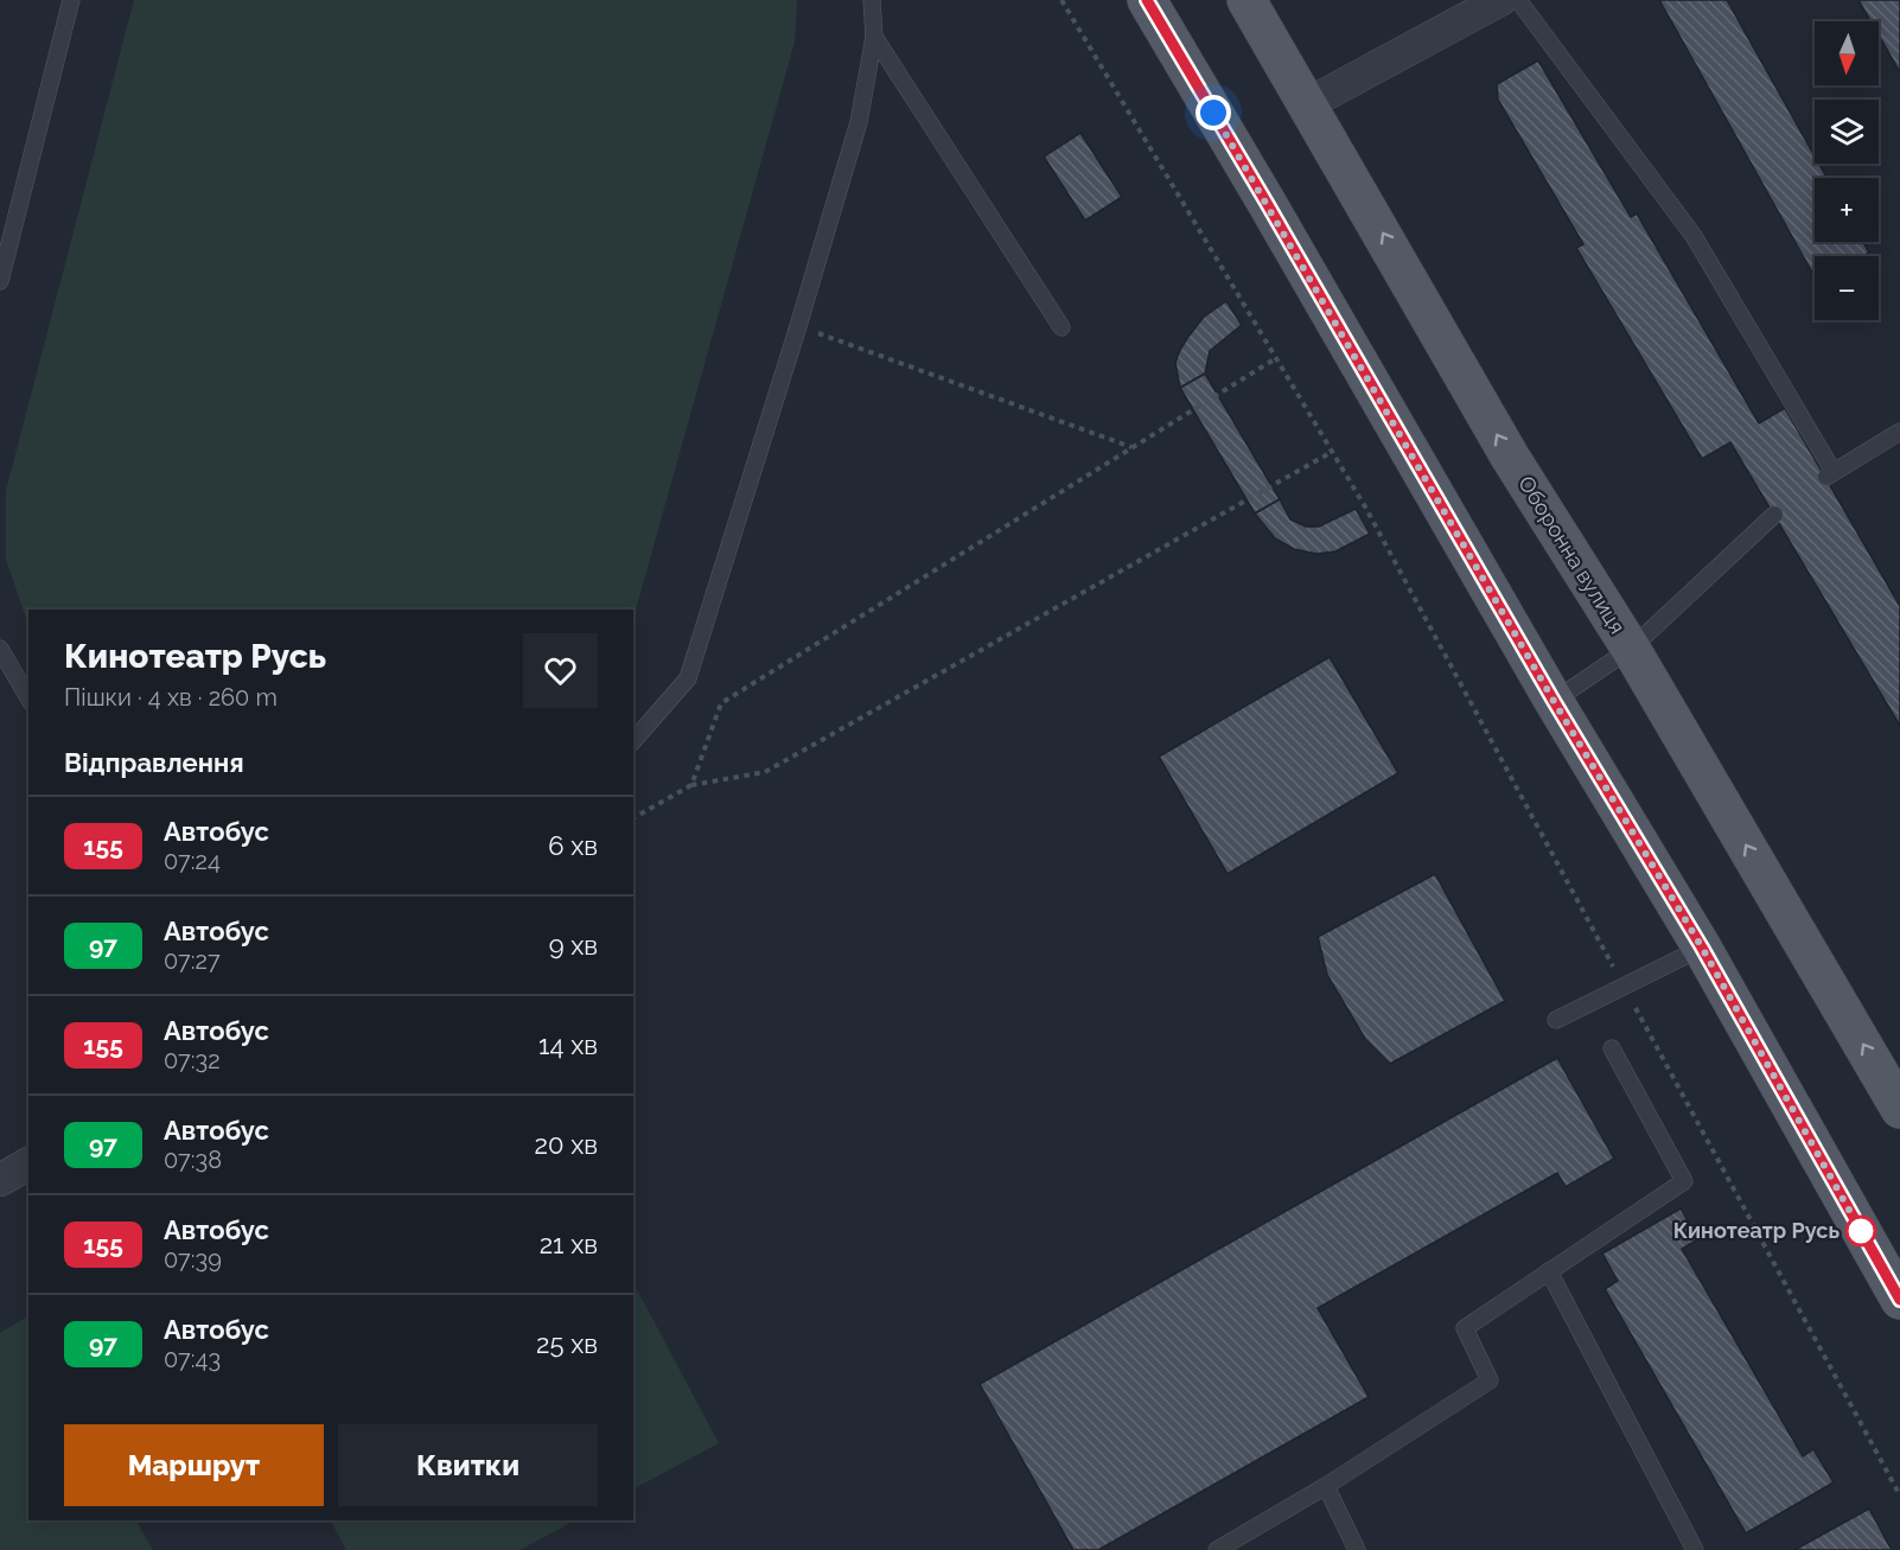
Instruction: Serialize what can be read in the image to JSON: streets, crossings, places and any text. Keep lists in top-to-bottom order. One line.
{"streets":{"main road":["Оборонна вулиця"]},"places":["Кинотеатр Русь"],"lines":["bus line 155"],"north":"bottom","page":{"map_buttons":["+","−"],"heading":[["Кинотеатр Русь","Пішки · 4 хв · 260 m"],"Відправлення"],"list":[{"mark":"155","name":"Автобус","note":"07:24","value":"6 хв"},{"mark":"97","name":"Автобус","note":"07:27","value":"9 хв"},{"mark":"155","name":"Автобус","note":"07:32","value":"14 хв"},{"mark":"97","name":"Автобус","note":"07:38","value":"20 хв"},{"mark":"155","name":"Автобус","note":"07:39","value":"21 хв"},{"mark":"97","name":"Автобус","note":"07:43","value":"25 хв"}],"buttons":["Маршрут","Квитки"]}}
